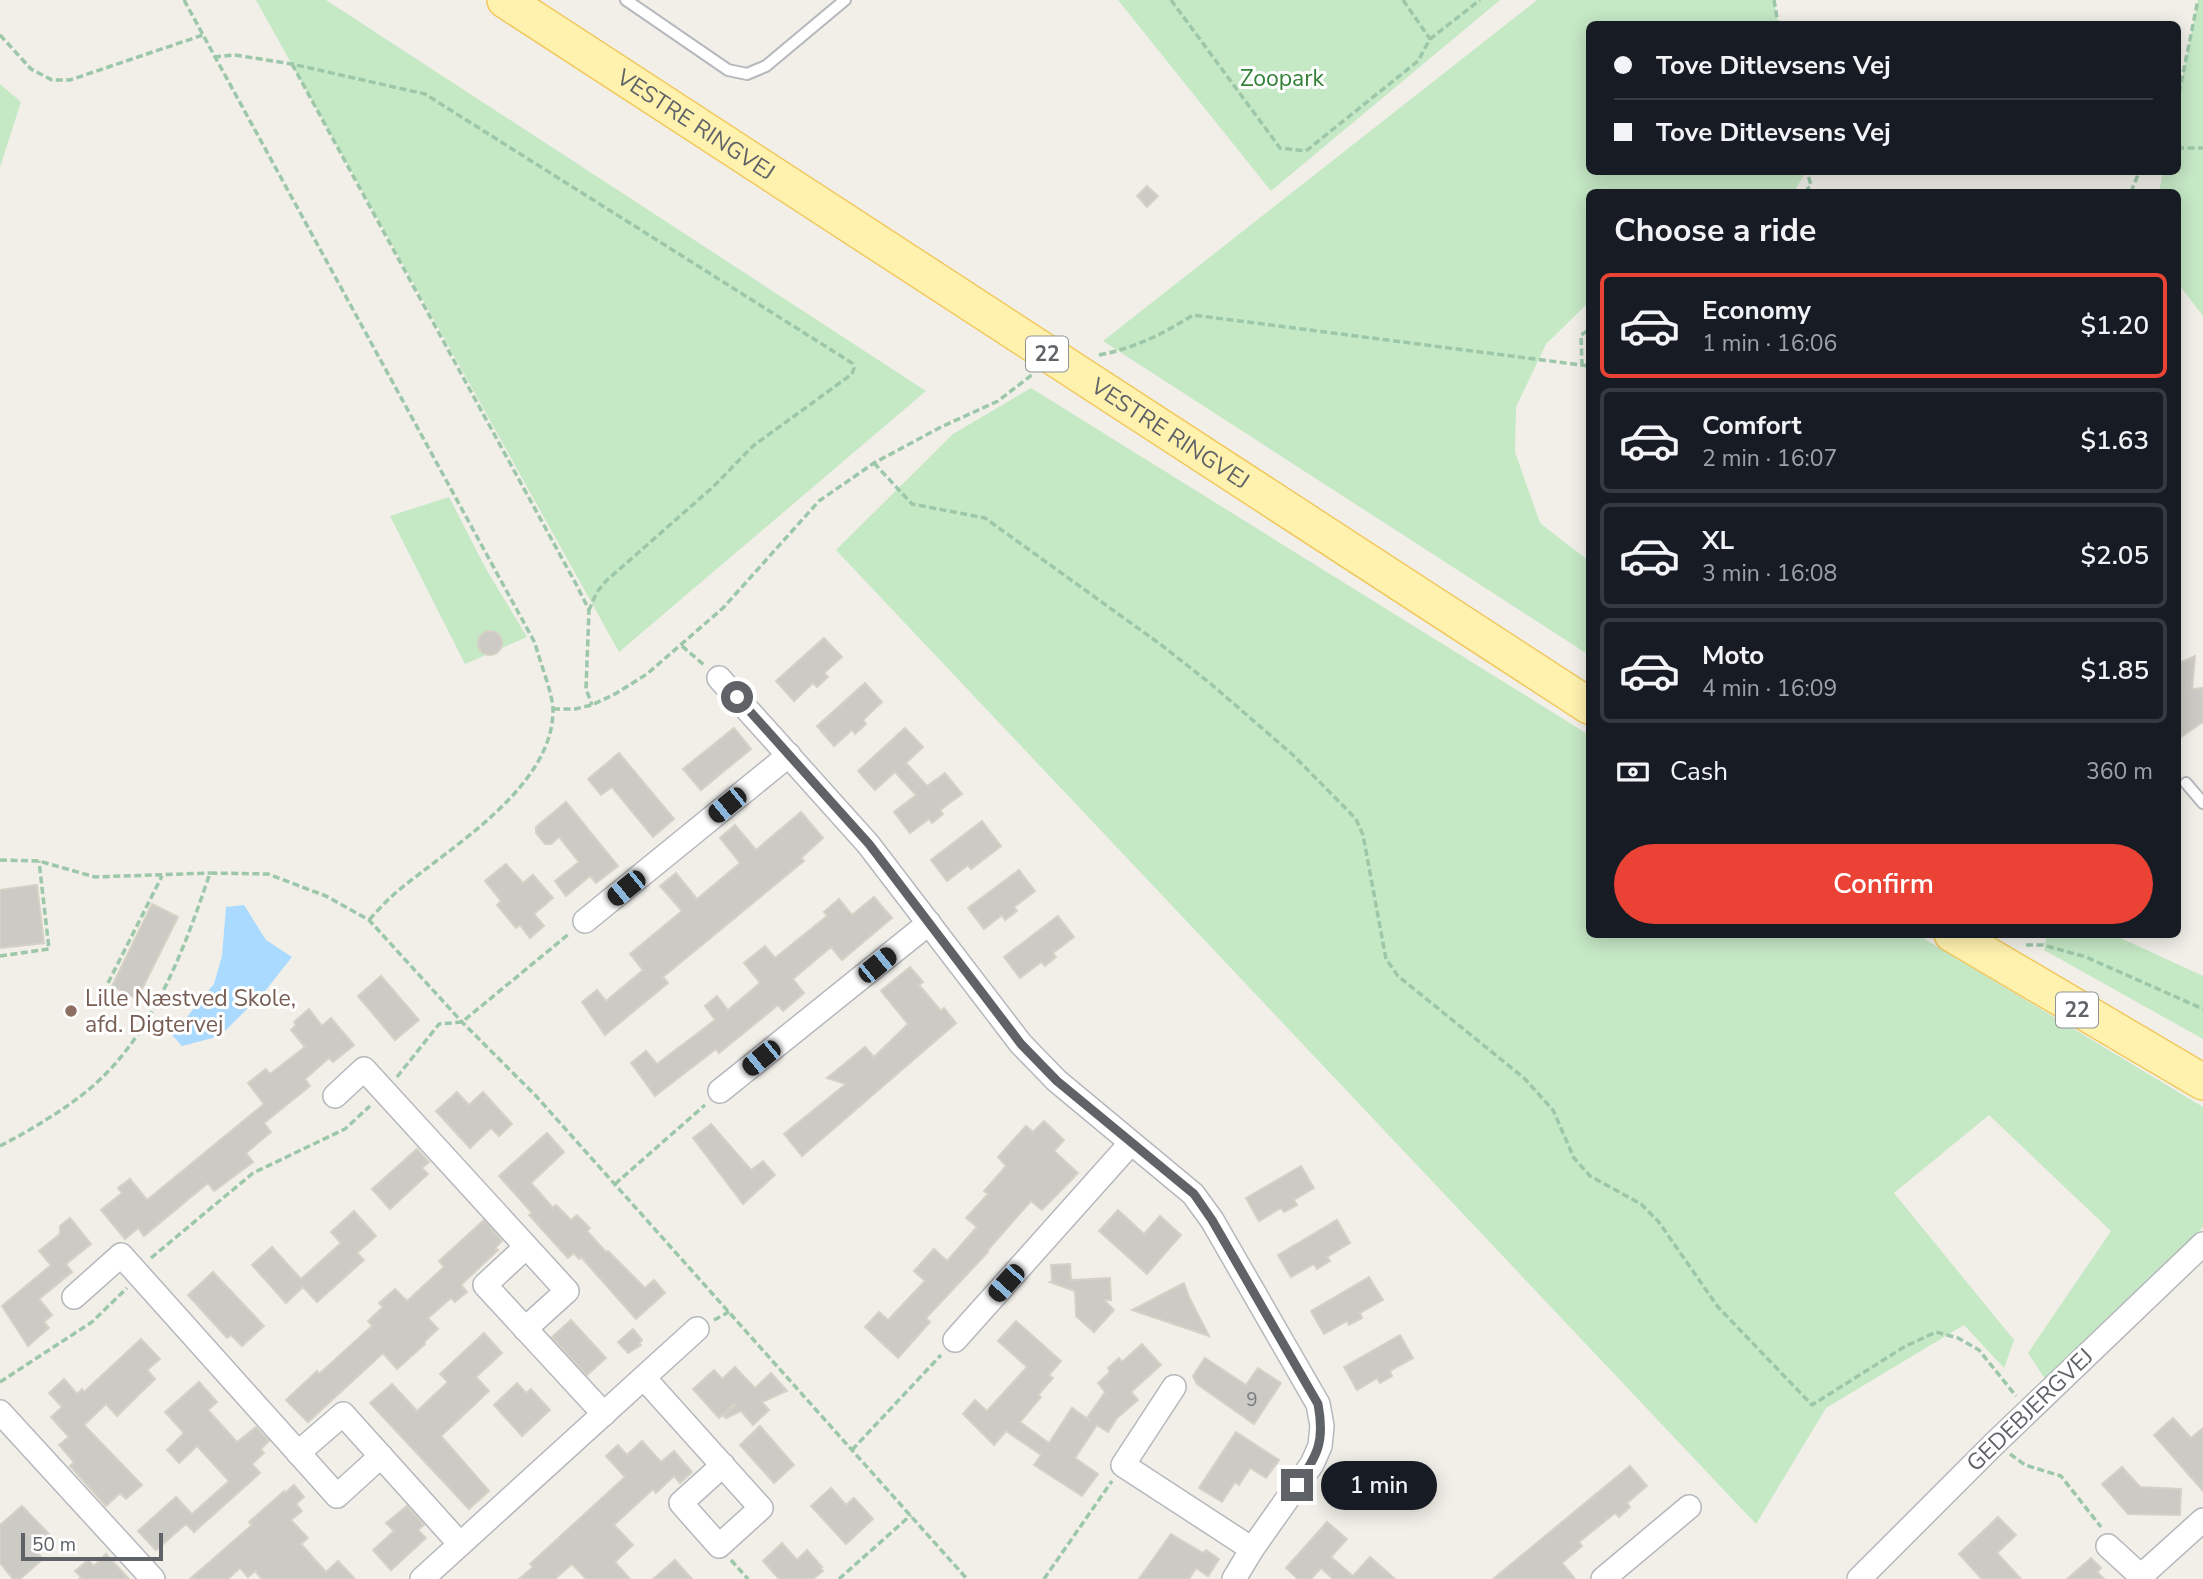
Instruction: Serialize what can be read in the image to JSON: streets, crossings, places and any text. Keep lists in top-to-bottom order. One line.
{"streets":{"main road":["VESTRE RINGVEJ","22"],"street":["GEDEBJERGVEJ"]},"parks":["Zoopark"],"places":["Lille Næstved Skole, afd. Digtervej"],"house_numbers":["9"],"scale_bar":"50 m","page":{"banner":["Tove Ditlevsens Vej","Tove Ditlevsens Vej"],"heading":"Choose a ride","list":[{"name":"Economy","note":"1 min · 16:06","value":"$1.20"},{"name":"Comfort","note":"2 min · 16:07","value":"$1.63"},{"name":"XL","note":"3 min · 16:08","value":"$2.05"},{"name":"Moto","note":"4 min · 16:09","value":"$1.85"}],"pay":["Cash","360 m"],"buttons":"Confirm","bubble":"1 min","scale":"50 m"}}
